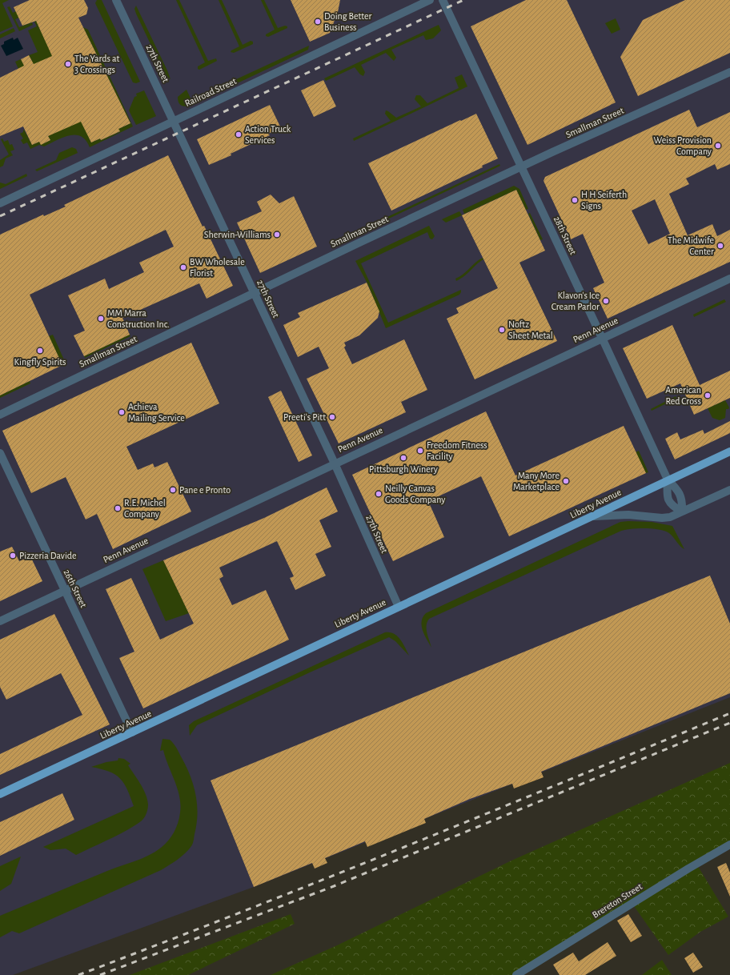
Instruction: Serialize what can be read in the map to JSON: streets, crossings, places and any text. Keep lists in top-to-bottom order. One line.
{"streets":{"main road":["Liberty Avenue"],"street":["27th Street","Railroad Street","Smallman Street","28th Street","Penn Avenue","26th Street","Brereton Street"]},"crossings":[["27th Street","Railroad Street"],["27th Street","Smallman Street"],["27th Street","Penn Avenue"],["27th Street","Liberty Avenue"],["Smallman Street","28th Street"],["28th Street","Penn Avenue"],["28th Street","Liberty Avenue"],["Penn Avenue","26th Street"],["Liberty Avenue","26th Street"]],"places":["Doing Better Business","The Yards at 3 Crossings","Action Truck Services","Weiss Provision Company","H H Seiferth Signs","Sherwin-Williams","The Midwife Center","BW Wholesale Florist","Klavon's Ice Cream Parlor","MM Marra Construction Inc.","Noftz Sheet Metal","Kingfly Spirits","American Red Cross","Achieva Mailing Service","Preeti's Pitt","Freedom Fitness Facility","Pittsburgh Winery","Many More Marketplace","Pane e Pronto","Neilly Canvas Goods Company","R.E. Michel Company","Pizzeria Davide"]}
